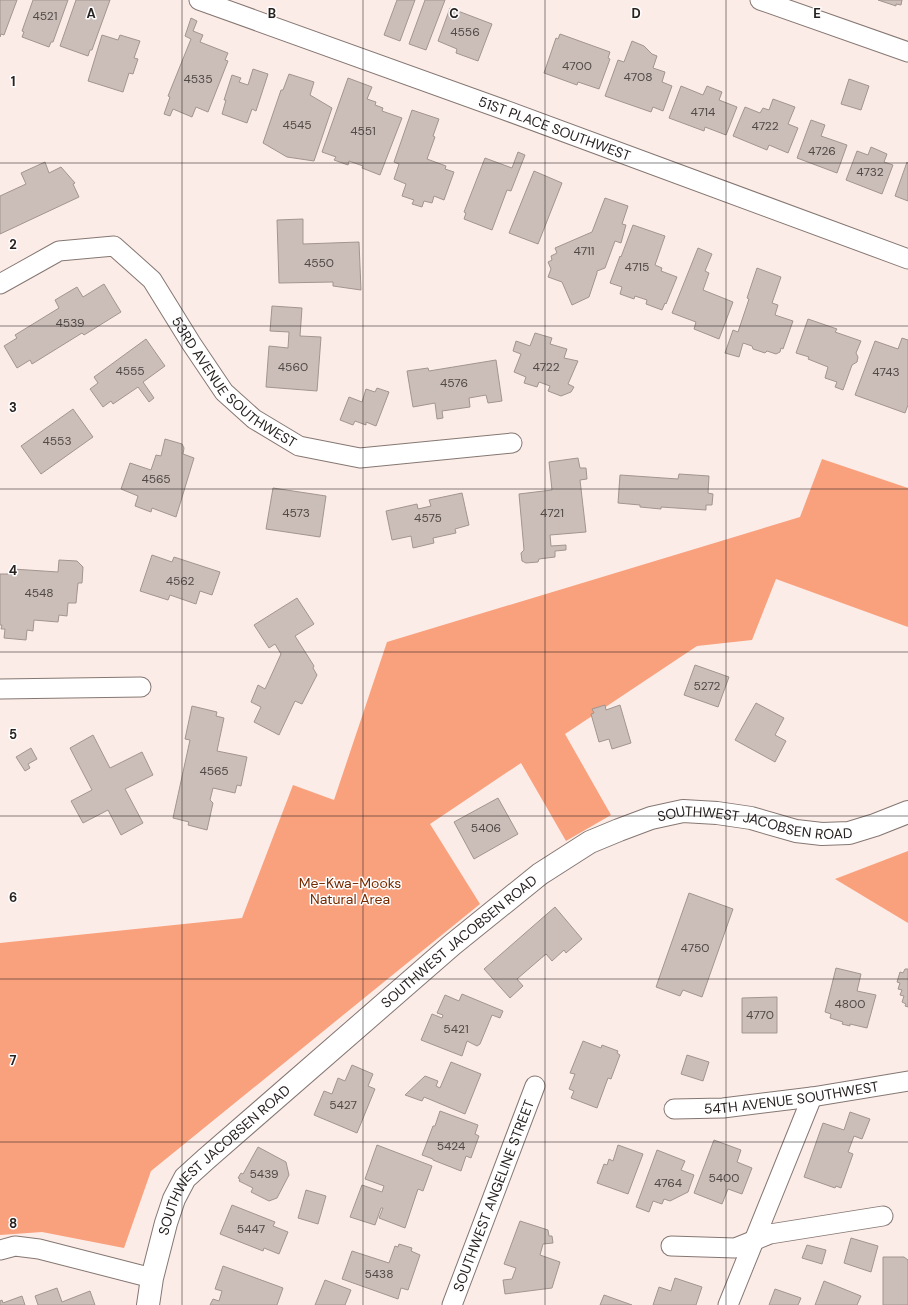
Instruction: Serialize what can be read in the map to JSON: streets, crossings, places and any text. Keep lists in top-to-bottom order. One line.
{"streets":{"street":["51ST PLACE SOUTHWEST","53RD AVENUE SOUTHWEST","SOUTHWEST JACOBSEN ROAD","54TH AVENUE SOUTHWEST","SOUTHWEST ANGELINE STREET"]},"parks":["Me-Kwa-Mooks Natural Area"],"house_numbers":["4521","4556","4700","4708","4535","4714","4545","4722","4551","4726","4732","4711","4550","4715","4539","4560","4722","4555","4743","4576","4553","4565","4573","4721","4575","4562","4548","5272","4565","5406","4750","4800","4770","5421","5427","5424","5439","5400","4764","5447","5438"],"grid":{"columns":["A","B","C","D","E"],"rows":["1","2","3","4","5","6","7","8"]}}
